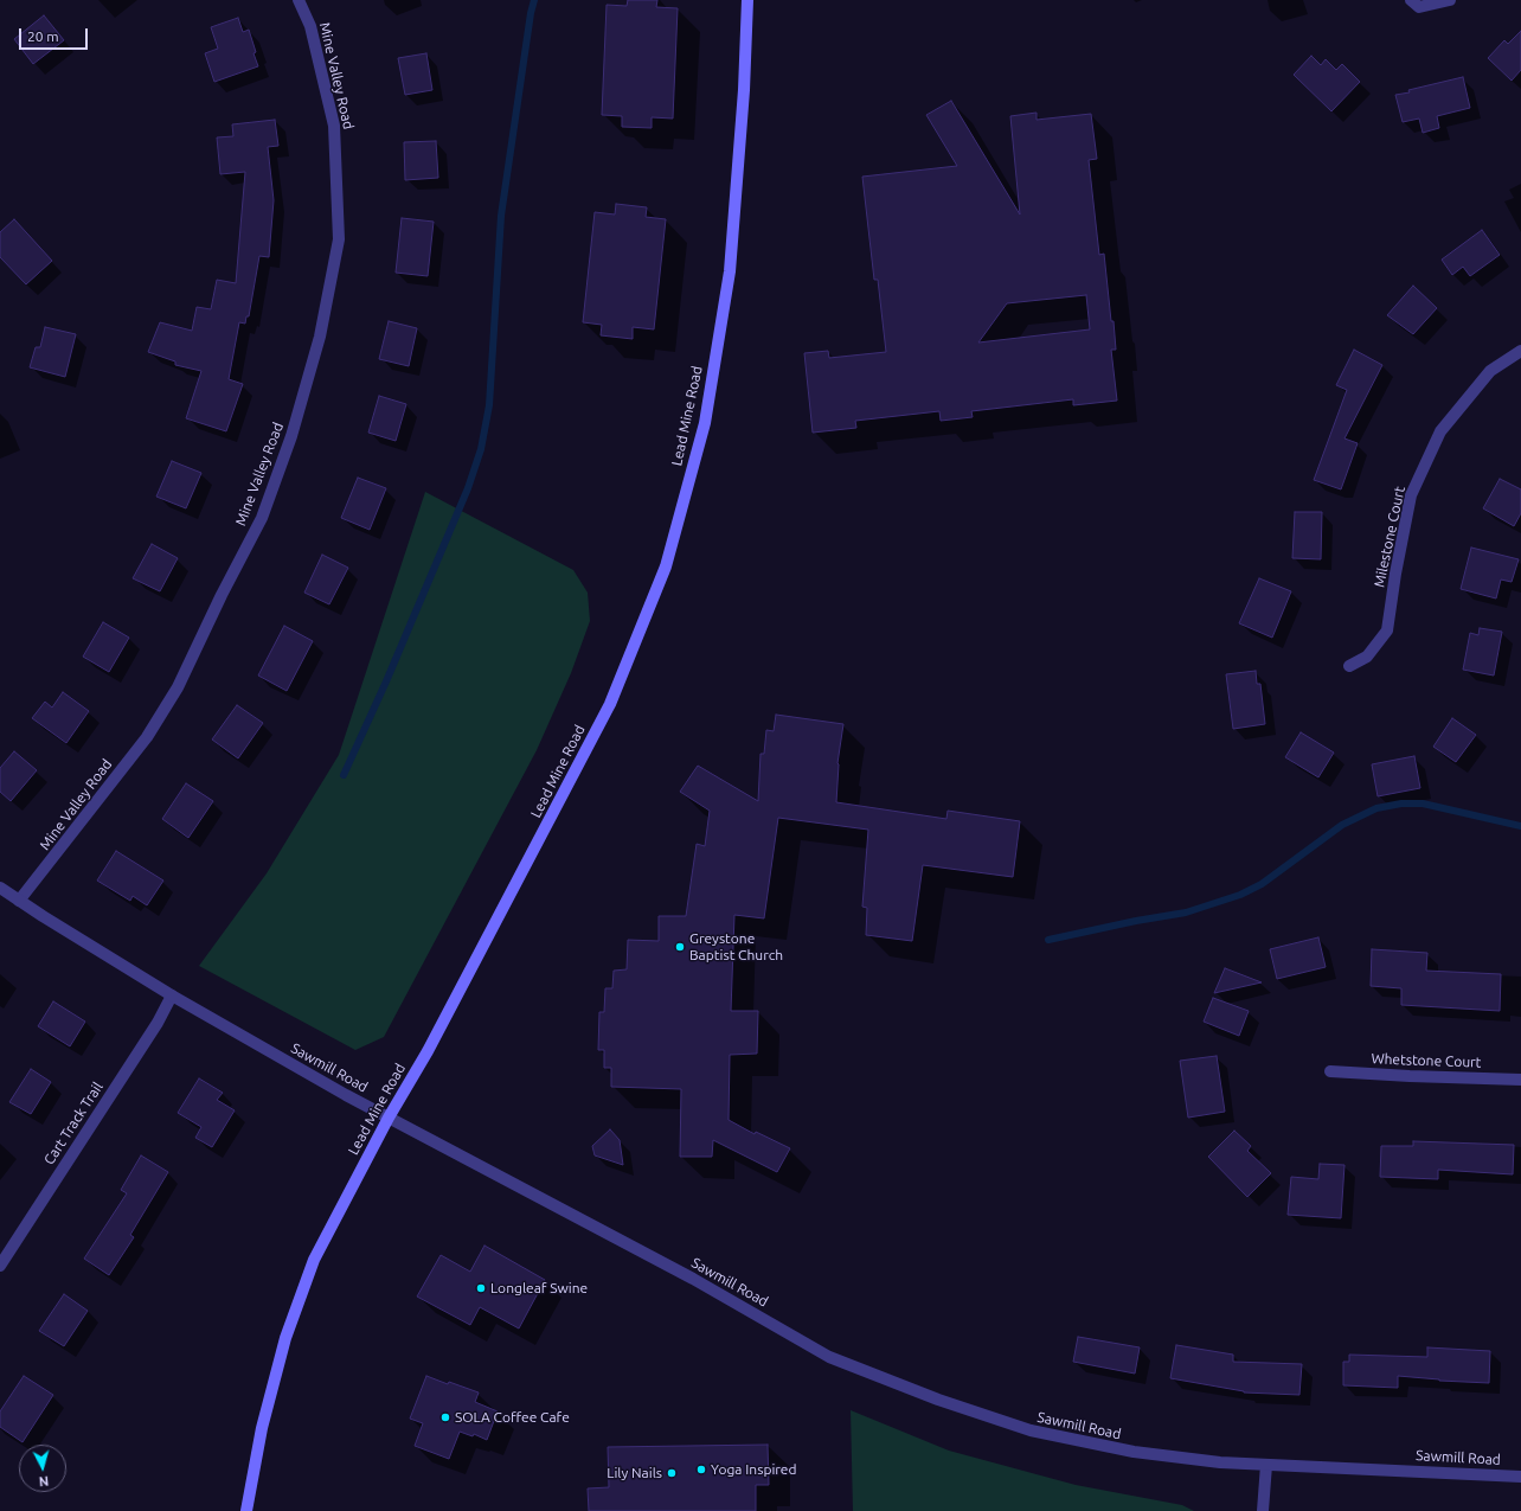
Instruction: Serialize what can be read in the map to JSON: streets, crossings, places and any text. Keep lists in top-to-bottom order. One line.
{"streets":{"main road":["Lead Mine Road"],"street":["Mine Valley Road","Milestone Court","Whetstone Court","Sawmill Road","Cart Track Trail"]},"crossings":[["Mine Valley Road","Sawmill Road"],["Lead Mine Road","Sawmill Road"],["Sawmill Road","Cart Track Trail"]],"places":["Greystone Baptist Church","Longleaf Swine","SOLA Coffee Cafe","Yoga Inspired","Lily Nails"],"scale_bar":"20 m","north":"bottom"}
